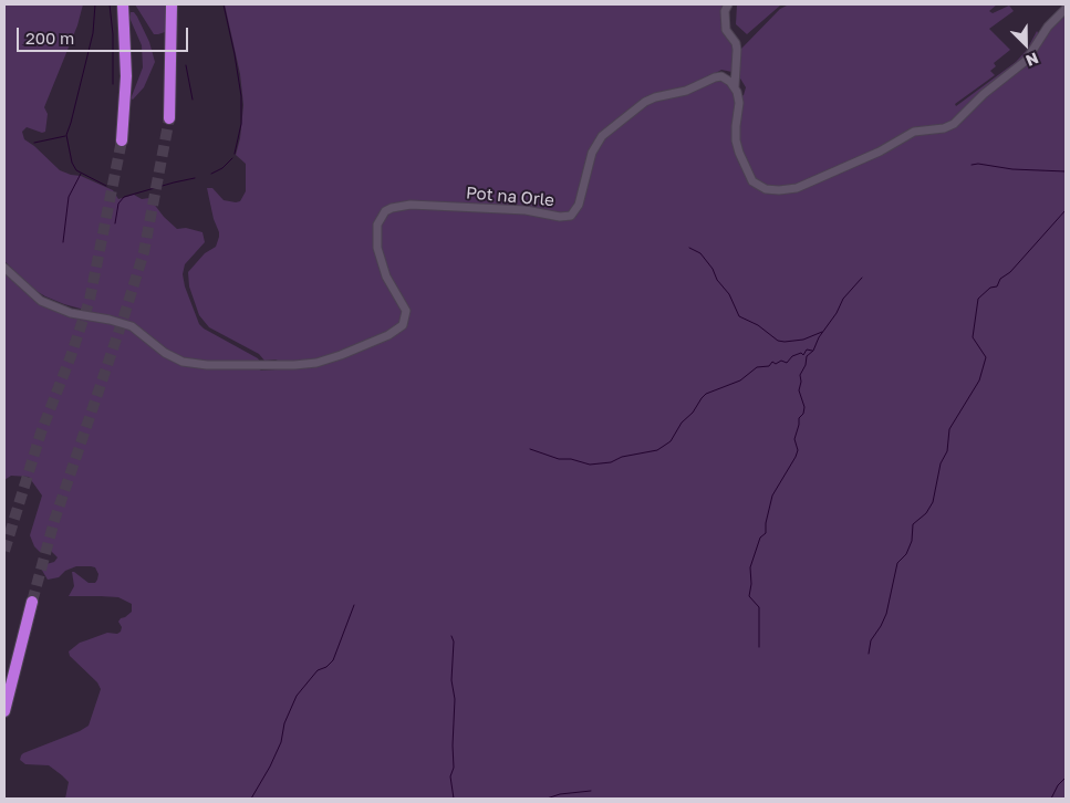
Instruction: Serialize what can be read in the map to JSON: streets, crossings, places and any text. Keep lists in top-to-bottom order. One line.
{"streets":{"street":["Pot na Orle"]},"scale_bar":"200 m","north":"bottom right"}
